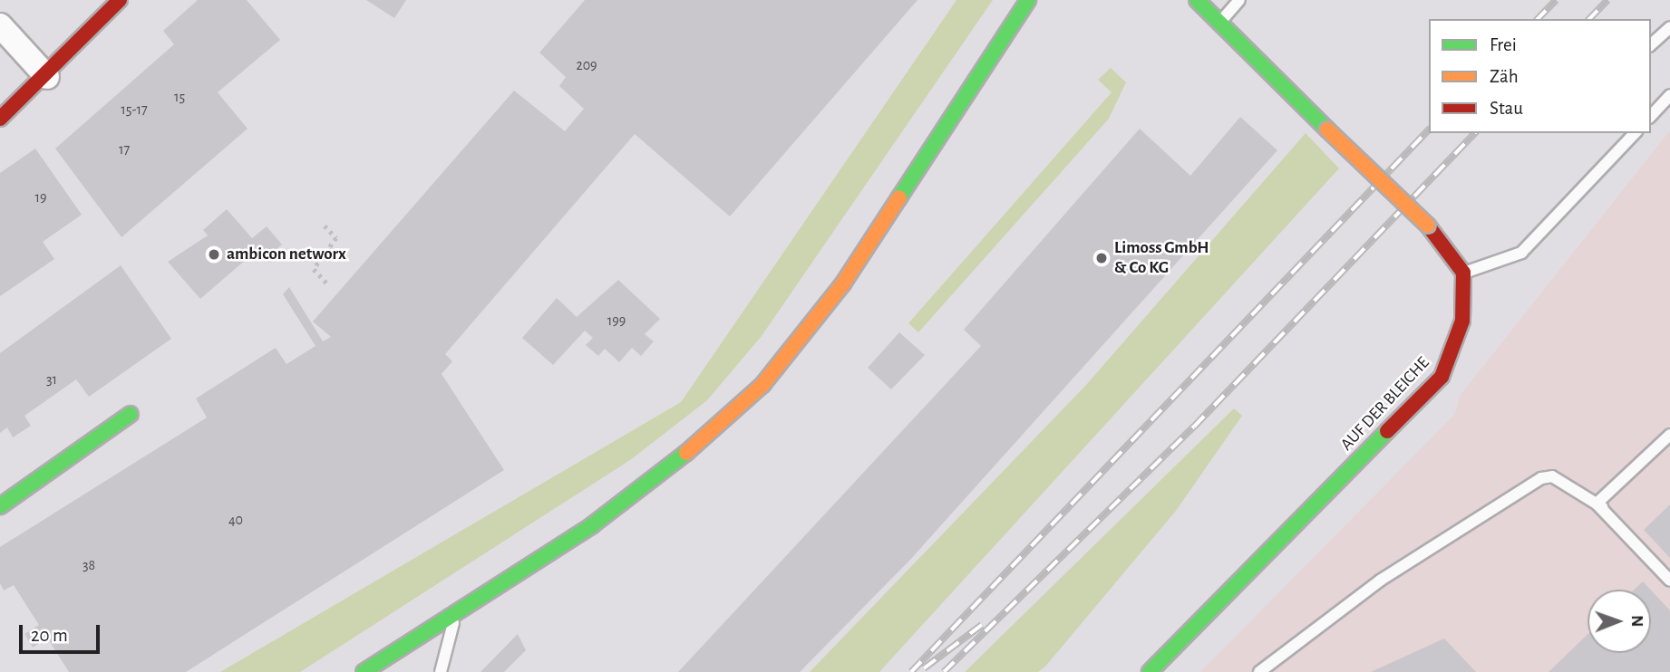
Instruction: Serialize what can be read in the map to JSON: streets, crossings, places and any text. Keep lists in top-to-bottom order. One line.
{"streets":{"street":["AUF DER BLEICHE"]},"places":["ambicon networx","Limoss GmbH & Co KG"],"house_numbers":["209","15","15-17","17","19","199","31","40","38"],"legend":["Frei","Zäh","Stau"],"scale_bar":"20 m","north":"right"}
